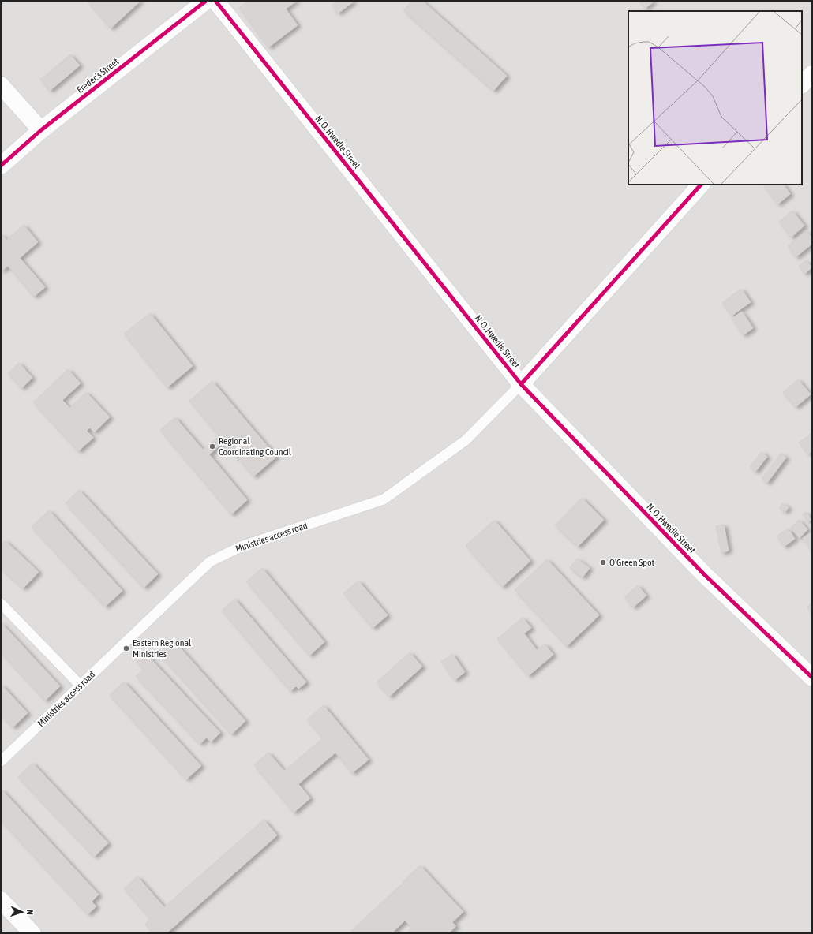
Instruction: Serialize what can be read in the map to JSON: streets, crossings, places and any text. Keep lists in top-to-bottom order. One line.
{"streets":{"street":["Eredec's Street","N. O. Hwedie Street"],"lane":["Ministries access road"]},"crossings":[["N. O. Hwedie Street","Ministries access road"]],"places":["Regional Coordinating Council","O'Green Spot","Eastern Regional Ministries"],"north":"right"}
